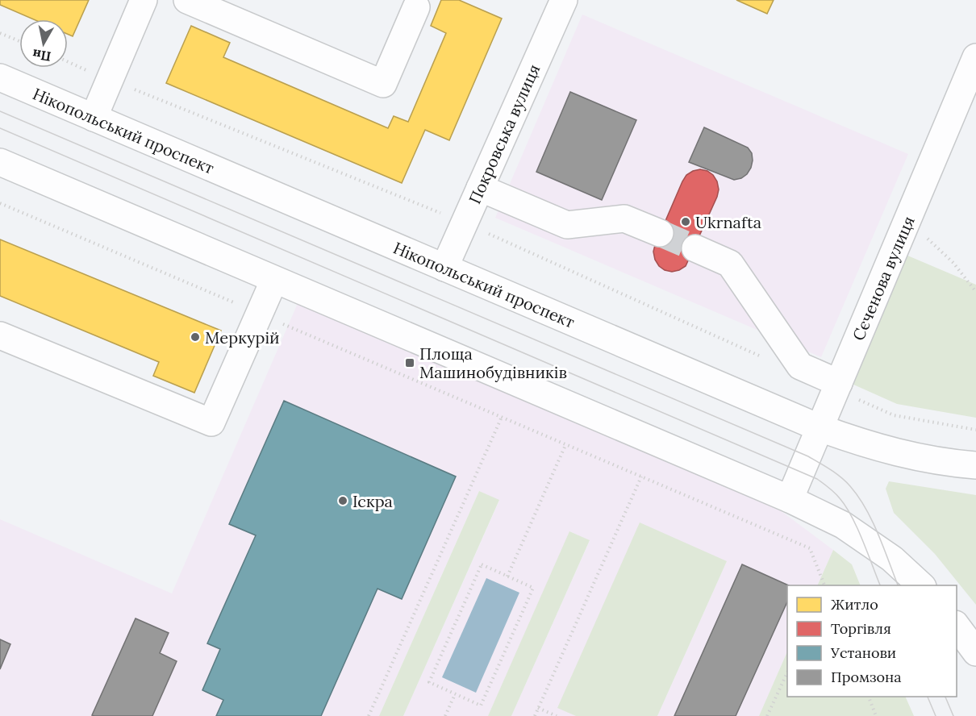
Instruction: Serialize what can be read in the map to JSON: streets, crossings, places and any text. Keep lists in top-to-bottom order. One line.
{"streets":{"main road":["Нікопольський проспект","Покровська вулиця","Сєченова вулиця"]},"crossings":[["Нікопольський проспект","Покровська вулиця"],["Нікопольський проспект","Сєченова вулиця"]],"places":{"other":["Ukrnafta","Меркурій","Іскра"],"transit":["Площа Машинобудівників"]},"legend":["Житло","Торгівля","Установи","Промзона"],"north":"bottom"}
